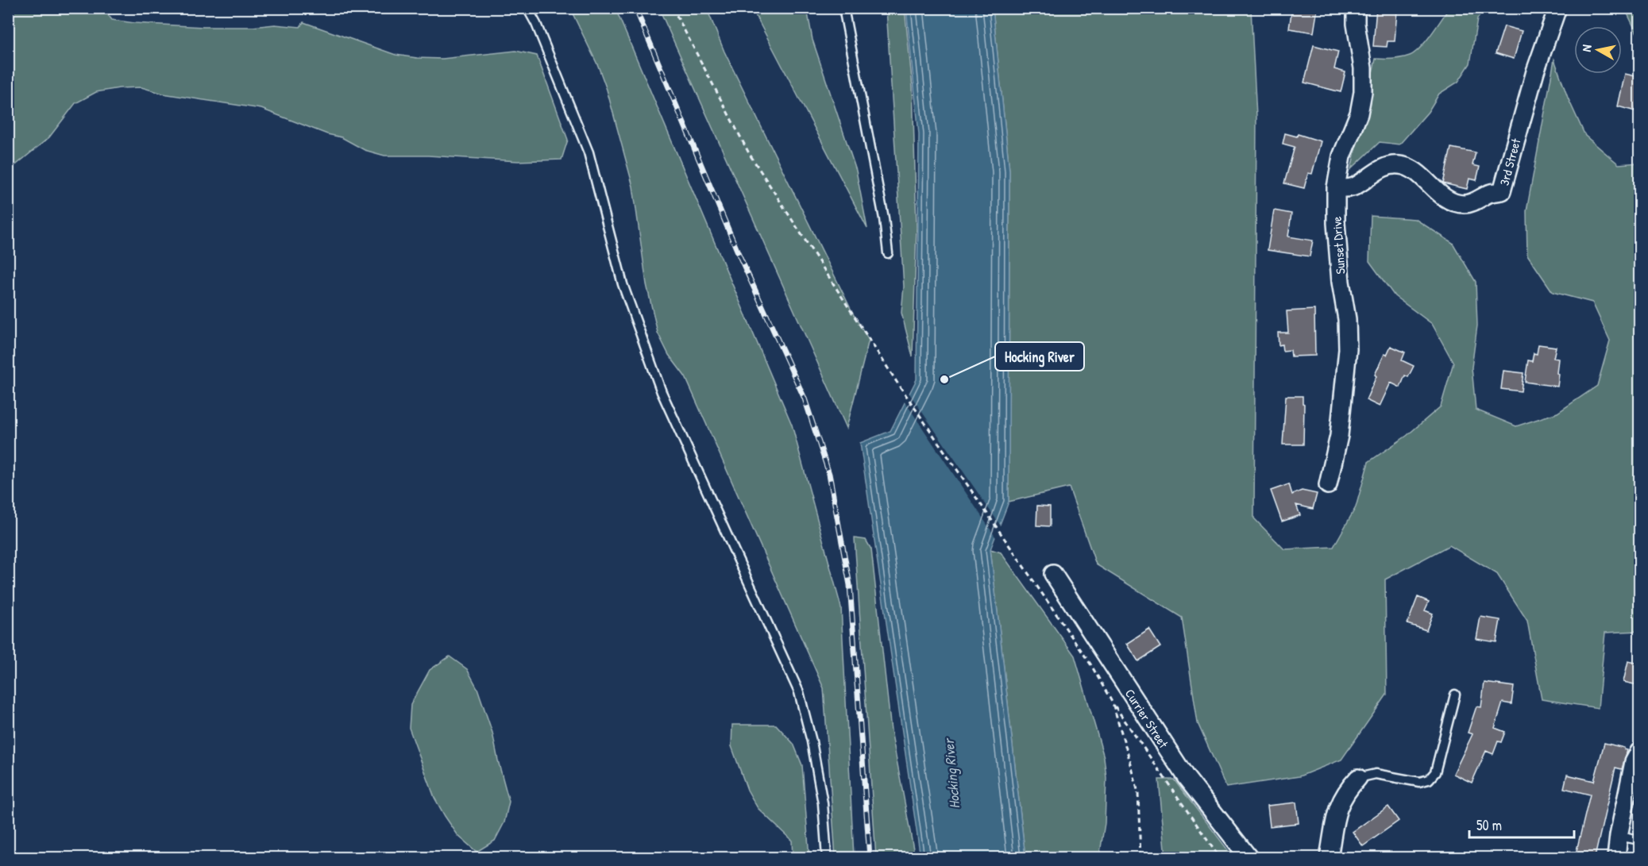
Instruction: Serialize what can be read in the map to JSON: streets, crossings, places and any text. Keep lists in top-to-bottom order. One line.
{"streets":{"street":["3rd Street","Sunset Drive","Currier Street"]},"crossings":[["3rd Street","Sunset Drive"]],"water":["Hocking River"],"places":["Hocking River"],"scale_bar":"50 m","north":"left"}
